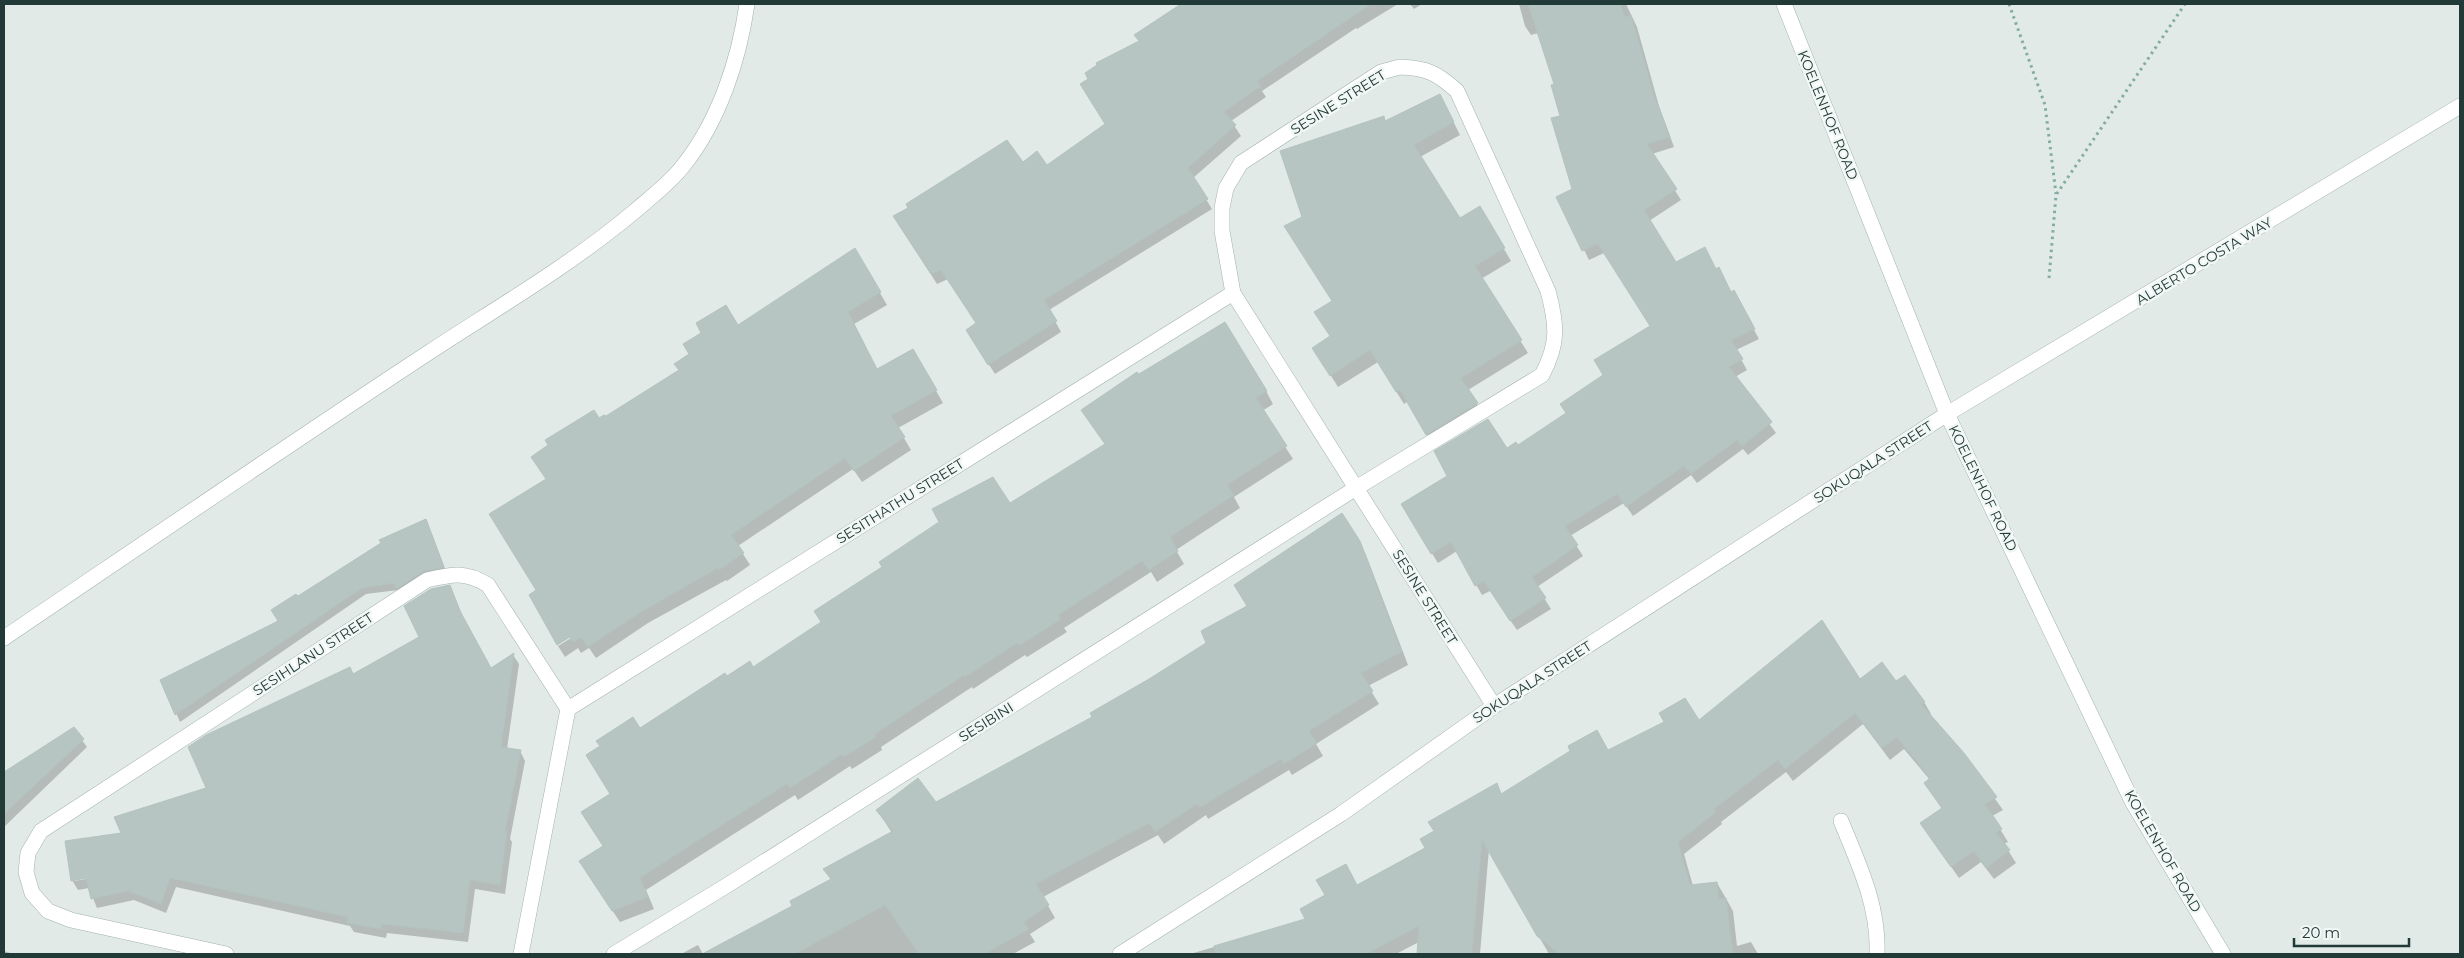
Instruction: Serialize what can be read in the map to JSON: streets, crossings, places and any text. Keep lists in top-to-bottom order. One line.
{"streets":{"street":["SESINE STREET","KOELENHOF ROAD","ALBERTO COSTA WAY","SOKUQALA STREET","SESITHATHU STREET","SESIHLANU STREET","SESIBINI"]},"crossings":[["SESINE STREET","SOKUQALA STREET"],["SESINE STREET","SESITHATHU STREET"],["SESINE STREET","SESIBINI"],["KOELENHOF ROAD","ALBERTO COSTA WAY"],["KOELENHOF ROAD","SOKUQALA STREET"],["ALBERTO COSTA WAY","SOKUQALA STREET"],["SESITHATHU STREET","SESIHLANU STREET"]],"scale_bar":"20 m"}
